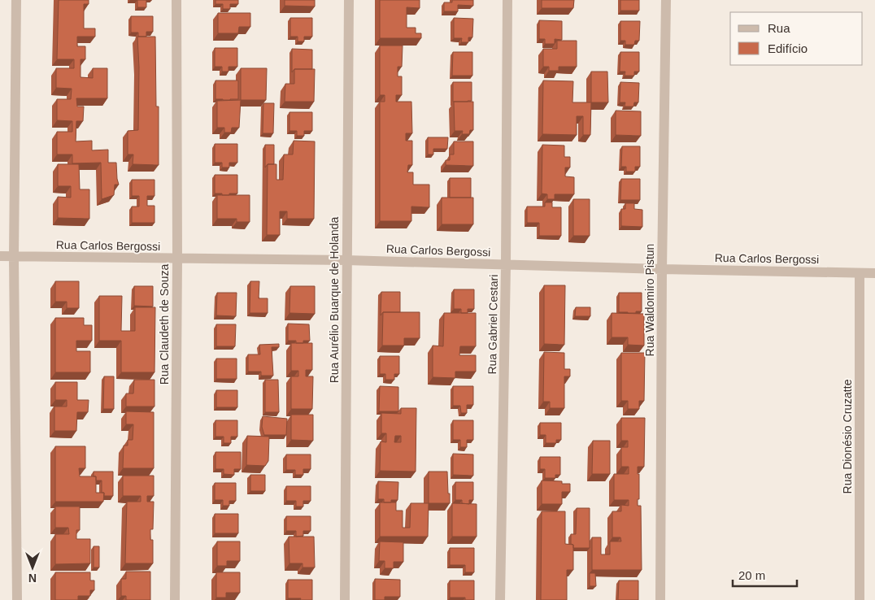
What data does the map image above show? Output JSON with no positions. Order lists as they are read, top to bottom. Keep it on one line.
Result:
{"streets":{"street":["Rua Carlos Bergossi","Rua Aurélio Buarque de Holanda","Rua Waldomiro Pistun","Rua Claudeth de Souza","Rua Gabriel Cestari","Rua Dionésio Cruzatte"]},"crossings":[["Rua Carlos Bergossi","Rua Aurélio Buarque de Holanda"],["Rua Carlos Bergossi","Rua Waldomiro Pistun"],["Rua Carlos Bergossi","Rua Claudeth de Souza"],["Rua Carlos Bergossi","Rua Gabriel Cestari"],["Rua Carlos Bergossi","Rua Dionésio Cruzatte"]],"legend":["Rua","Edifício"],"scale_bar":"20 m","north":"bottom"}
